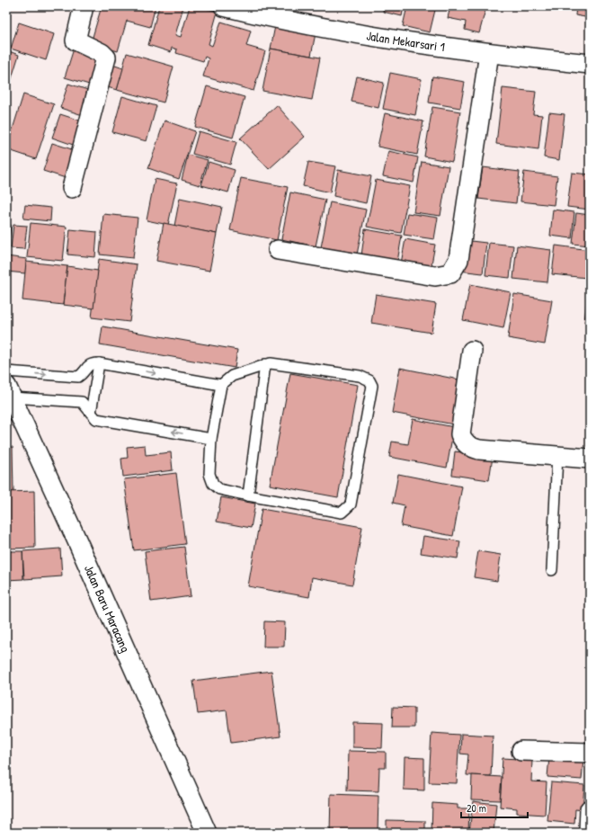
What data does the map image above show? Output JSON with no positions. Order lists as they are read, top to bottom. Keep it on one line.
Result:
{"streets":{"street":["Jalan Mekarsari 1","Jalan Baru Maracang"]},"scale_bar":"20 m"}
